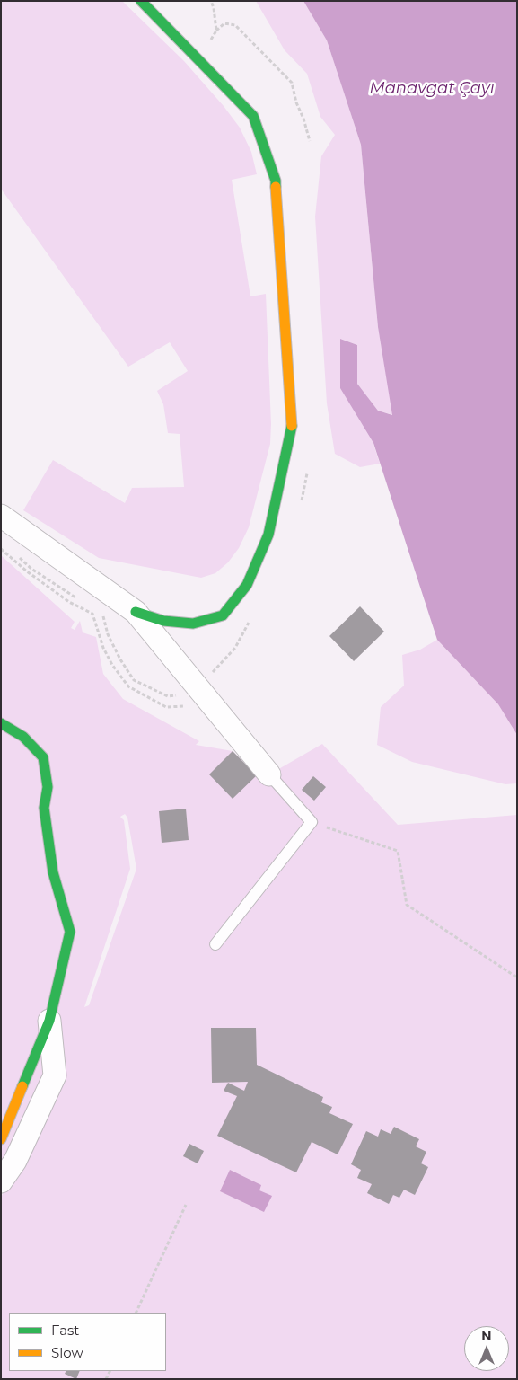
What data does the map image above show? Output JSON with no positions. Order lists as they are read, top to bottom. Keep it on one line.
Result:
{"water":["Manavgat Çayı"],"legend":["Fast","Slow"],"north":"top"}
